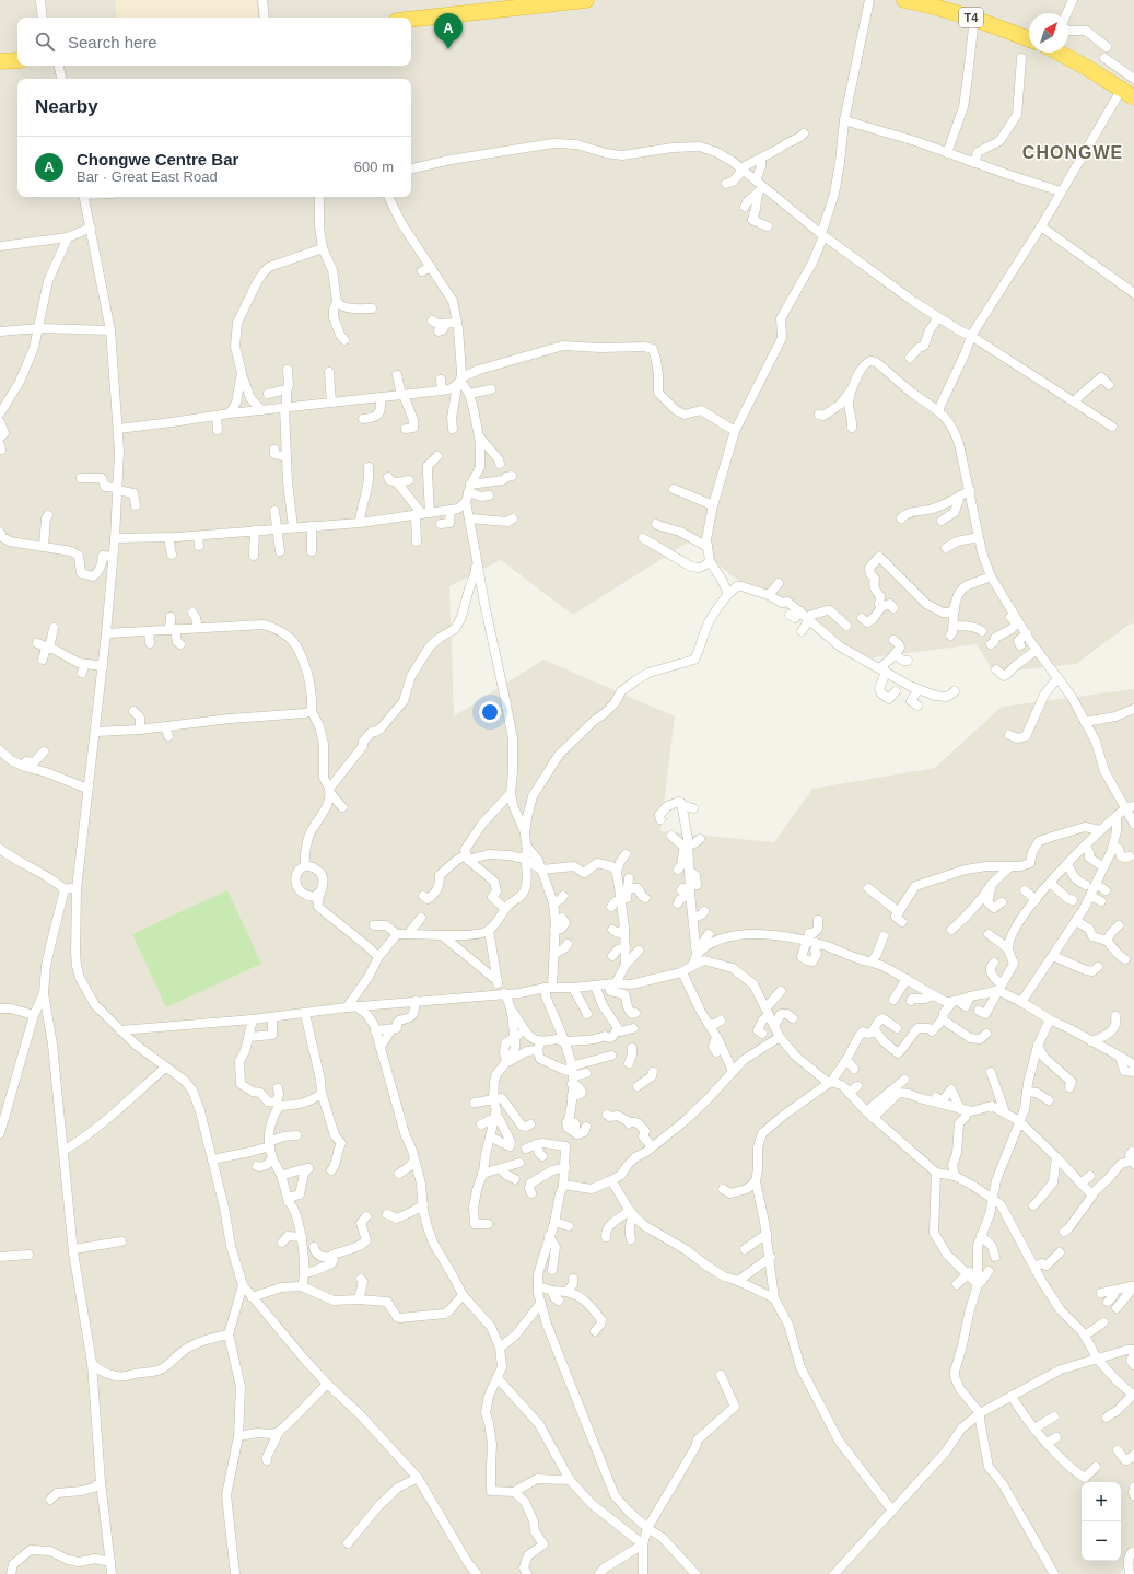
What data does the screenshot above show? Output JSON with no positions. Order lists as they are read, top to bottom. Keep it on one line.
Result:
{"streets":{"highway":["T4"]},"districts":["CHONGWE"],"north":"top right","page":{"pins":"A","search":"Search here","heading":"Nearby","list":[{"mark":"A","name":"Chongwe Centre Bar","note":"Bar · Great East Road","value":"600 m"}],"map_buttons":["+","−"]}}
